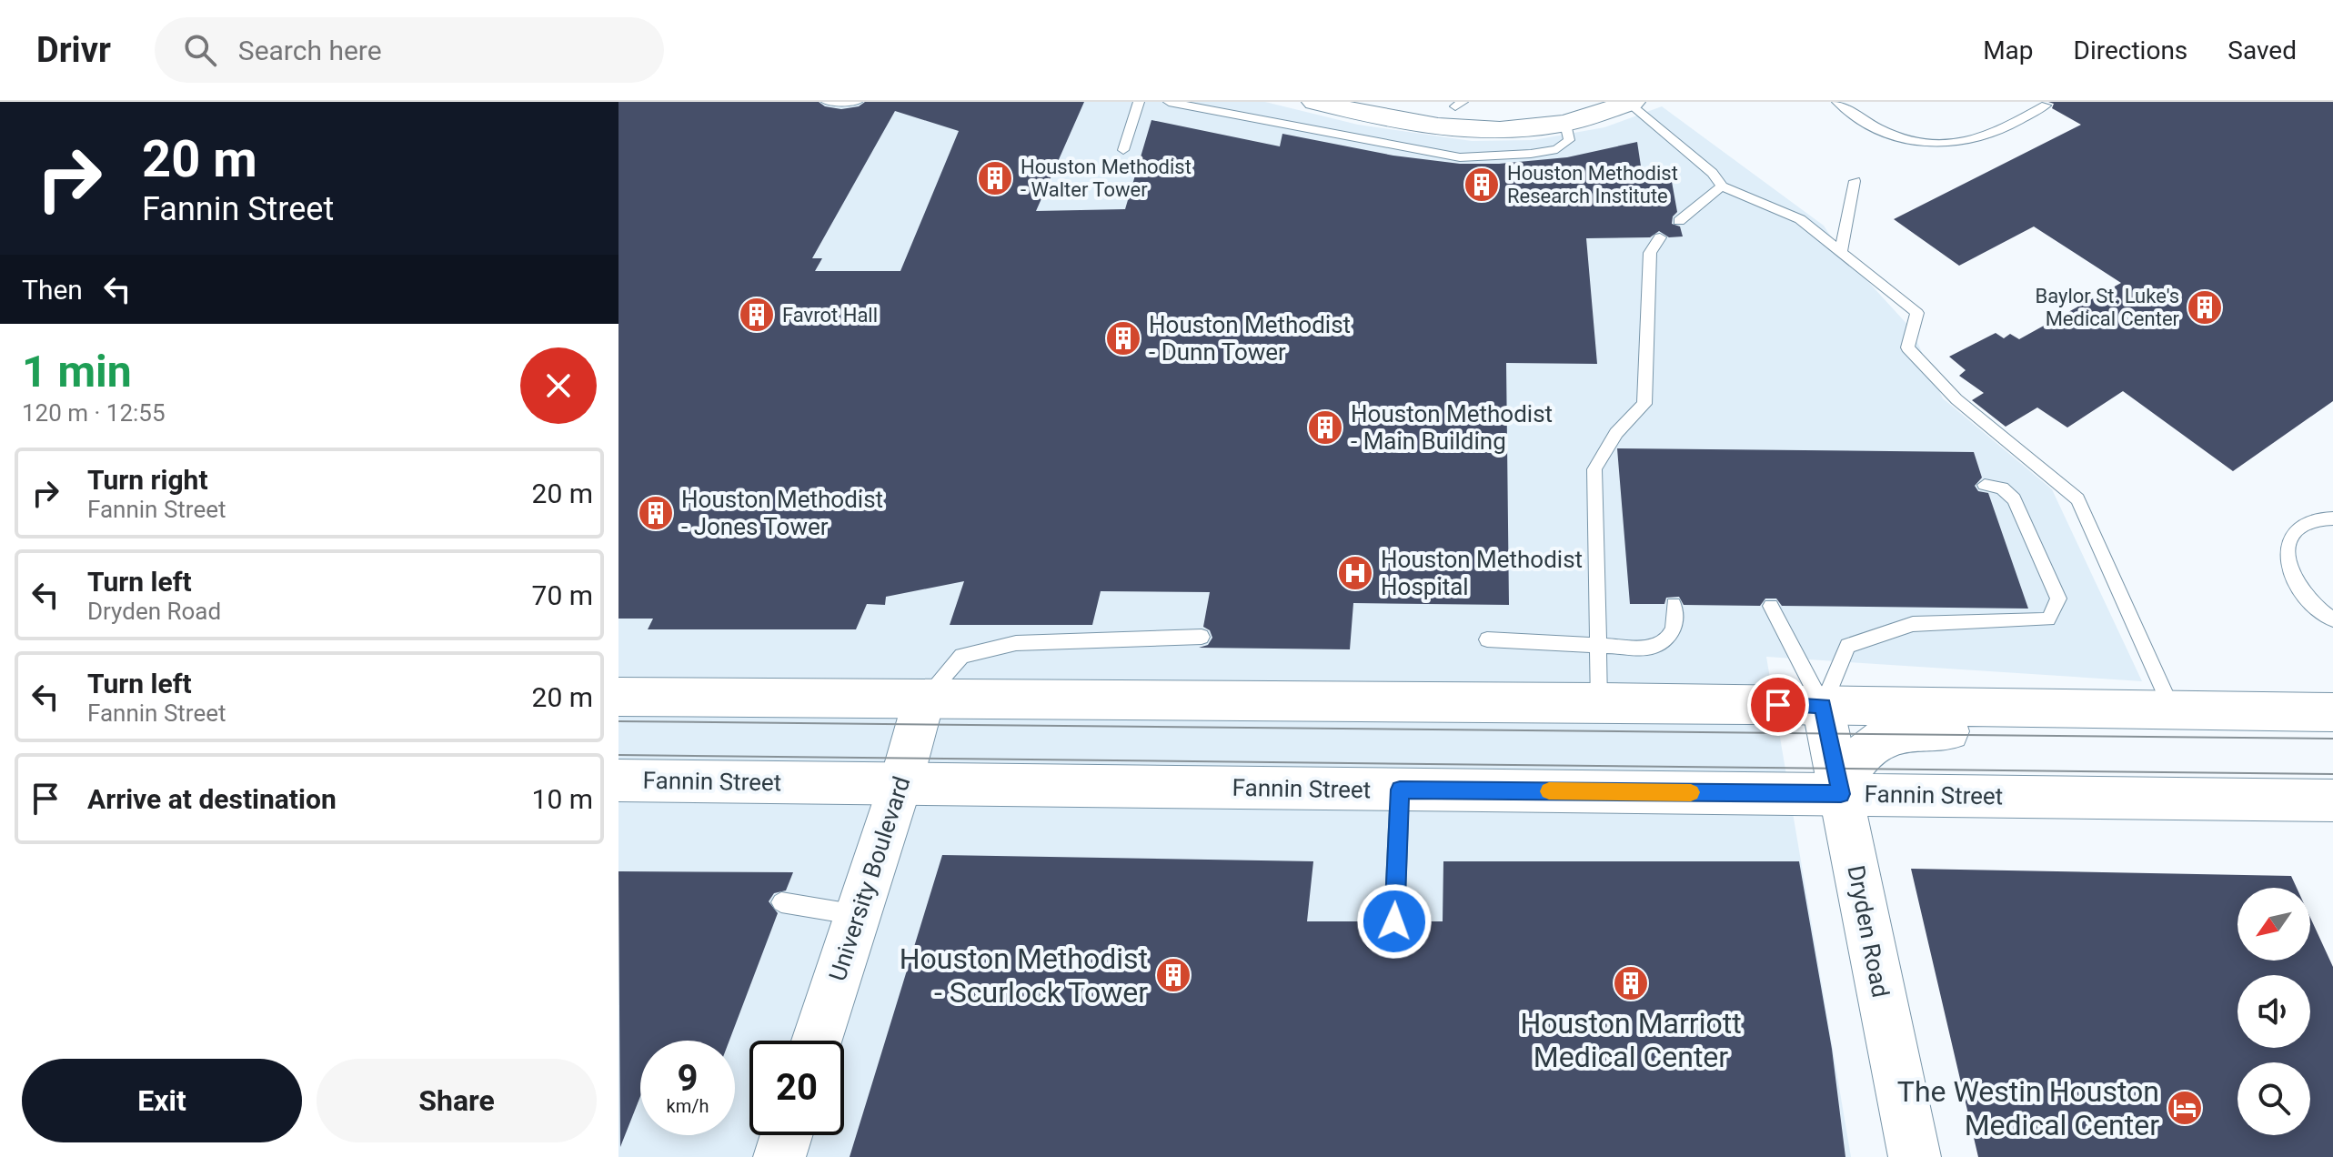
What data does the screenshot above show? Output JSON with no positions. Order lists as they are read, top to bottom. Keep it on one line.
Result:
{"streets":{"main road":["Fannin Street","University Boulevard","Dryden Road"]},"crossings":[["Fannin Street","University Boulevard"],["Fannin Street","Dryden Road"]],"places":{"building":["Houston Methodist - Walter Tower","Houston Methodist Research Institute","Baylor St. Luke's Medical Center","Favrot Hall","Houston Methodist - Dunn Tower","Houston Methodist - Main Building","Houston Methodist - Jones Tower","Houston Methodist - Scurlock Tower","Houston Marriott Medical Center"],"hospital":["Houston Methodist Hospital"],"hotel":["The Westin Houston Medical Center"]},"north":"bottom left","page":{"header":"Drivr","search":"Search here","nav":["Map","Directions","Saved"],"turn":["20 m","Fannin Street"],"then":"Then","heading":["1 min","120 m · 12:55"],"list":[{"name":"Turn right","note":"Fannin Street","value":"20 m"},{"name":"Turn left","note":"Dryden Road","value":"70 m"},{"name":"Turn left","note":"Fannin Street","value":"20 m"},{"name":"Arrive at destination","value":"10 m"}],"speed":"9 km/h","limit":"20","buttons":["Exit","Share"]}}
